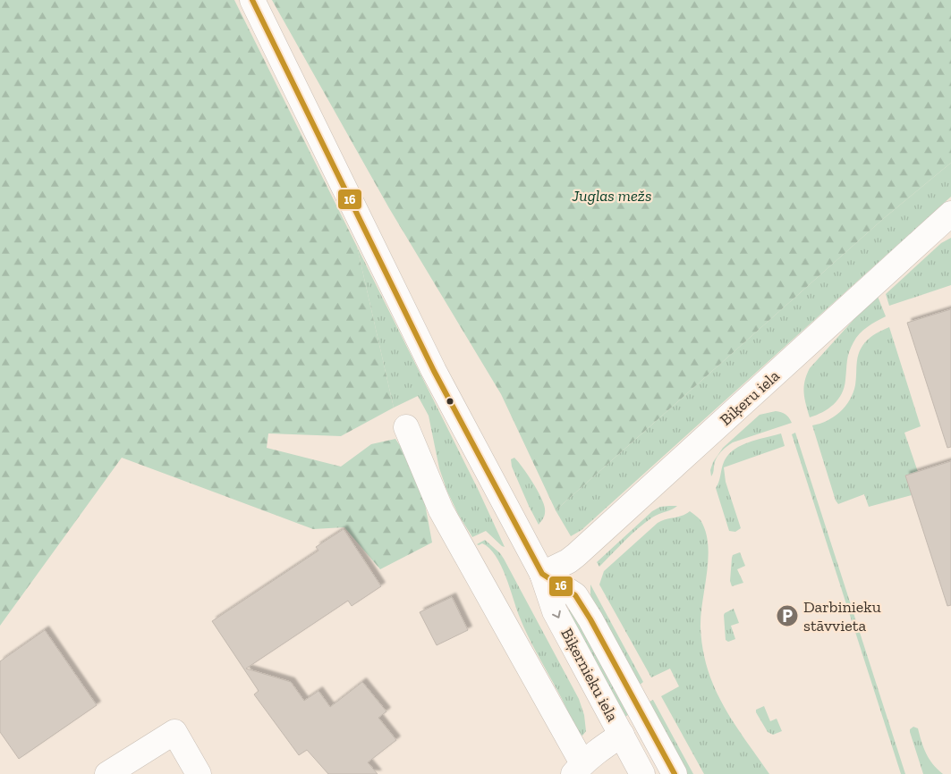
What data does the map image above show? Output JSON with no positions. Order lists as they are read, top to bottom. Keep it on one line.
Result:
{"streets":{"main road":["Biķeru iela","Biķernieku iela"]},"crossings":[["Biķeru iela","Biķernieku iela"]],"parks":["Juglas mežs"],"places":{"parking":["Darbinieku stāvvieta"]},"lines":["transit line 16"]}
